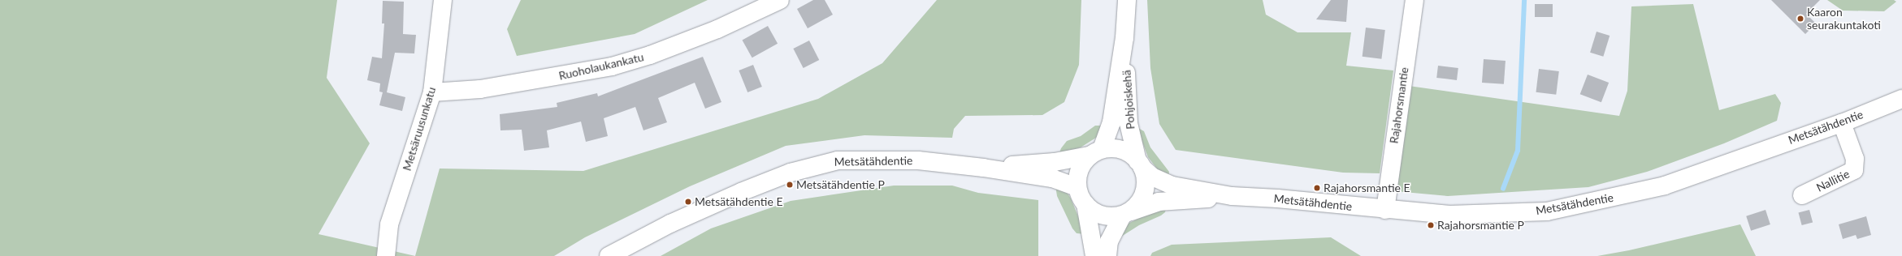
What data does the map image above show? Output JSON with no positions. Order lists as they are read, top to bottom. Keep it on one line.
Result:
{"streets":{"main road":["Ruoholaukankatu","Pohjoiskehä","Rajahorsmantie","Metsätähdentie","Metsäruusunkatu","Nallitie"]},"crossings":[["Ruoholaukankatu","Metsäruusunkatu"],["Pohjoiskehä","Metsätähdentie"],["Rajahorsmantie","Metsätähdentie"],["Metsätähdentie","Nallitie"]],"places":["Kaaron seurakuntakoti","Metsätähdentie P","Rajahorsmantie E","Metsätähdentie E","Rajahorsmantie P"]}
